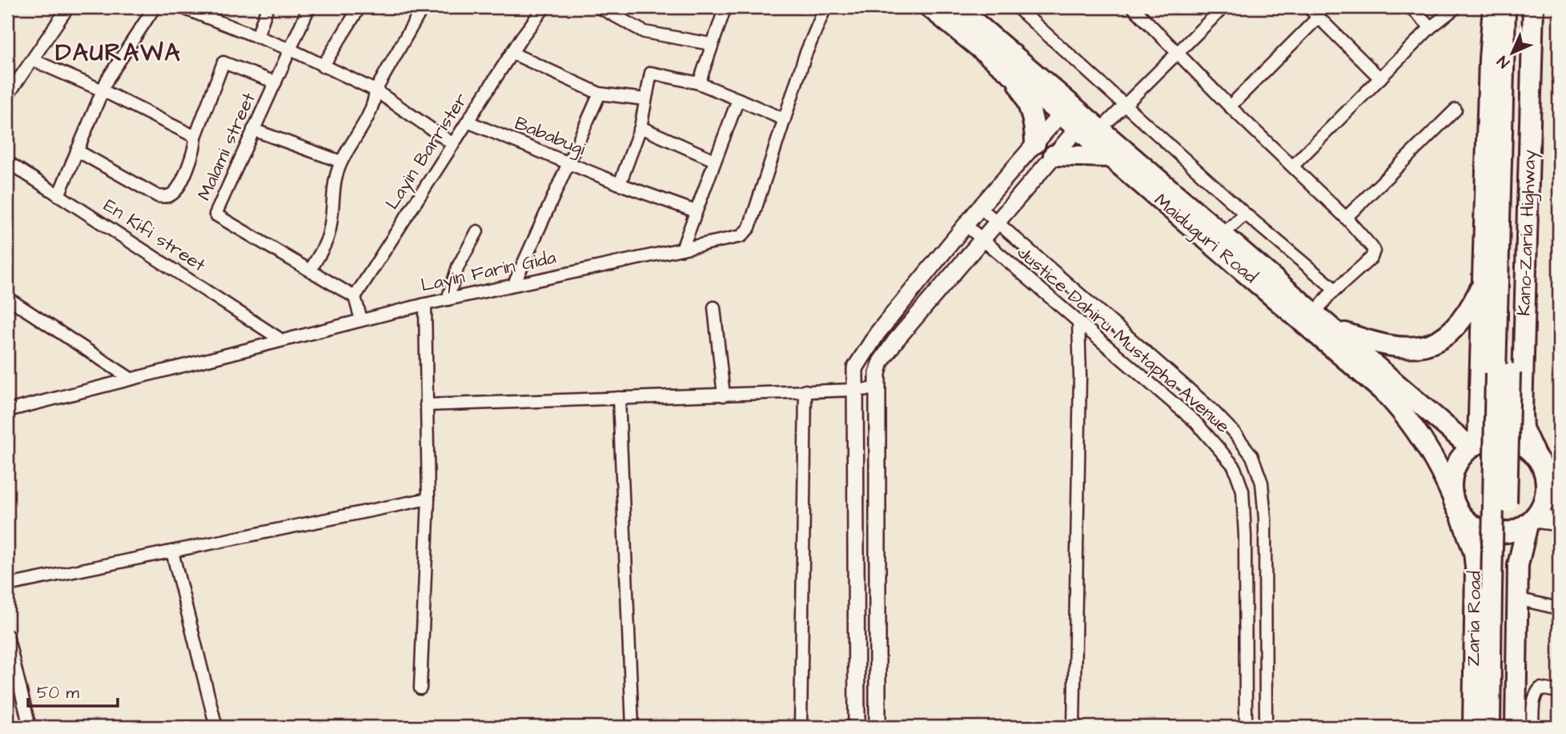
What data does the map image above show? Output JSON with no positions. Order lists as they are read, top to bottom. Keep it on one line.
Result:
{"streets":{"highway":["Kano-Zaria Highway","Maiduguri Road","Zaria Road"],"street":["Bababugi","Malami street","Layin Barrister","En Kifi street","Layin Farin Gida","Justice Dahiru Mustapha Avenue"]},"crossings":[["Bababugi","Layin Barrister"],["Malami street","Layin Barrister"],["Kano-Zaria Highway","Maiduguri Road"],["Kano-Zaria Highway","Zaria Road"],["En Kifi street","Layin Farin Gida"],["Maiduguri Road","Zaria Road"]],"districts":["DAURAWA"],"scale_bar":"50 m","north":"bottom left"}
